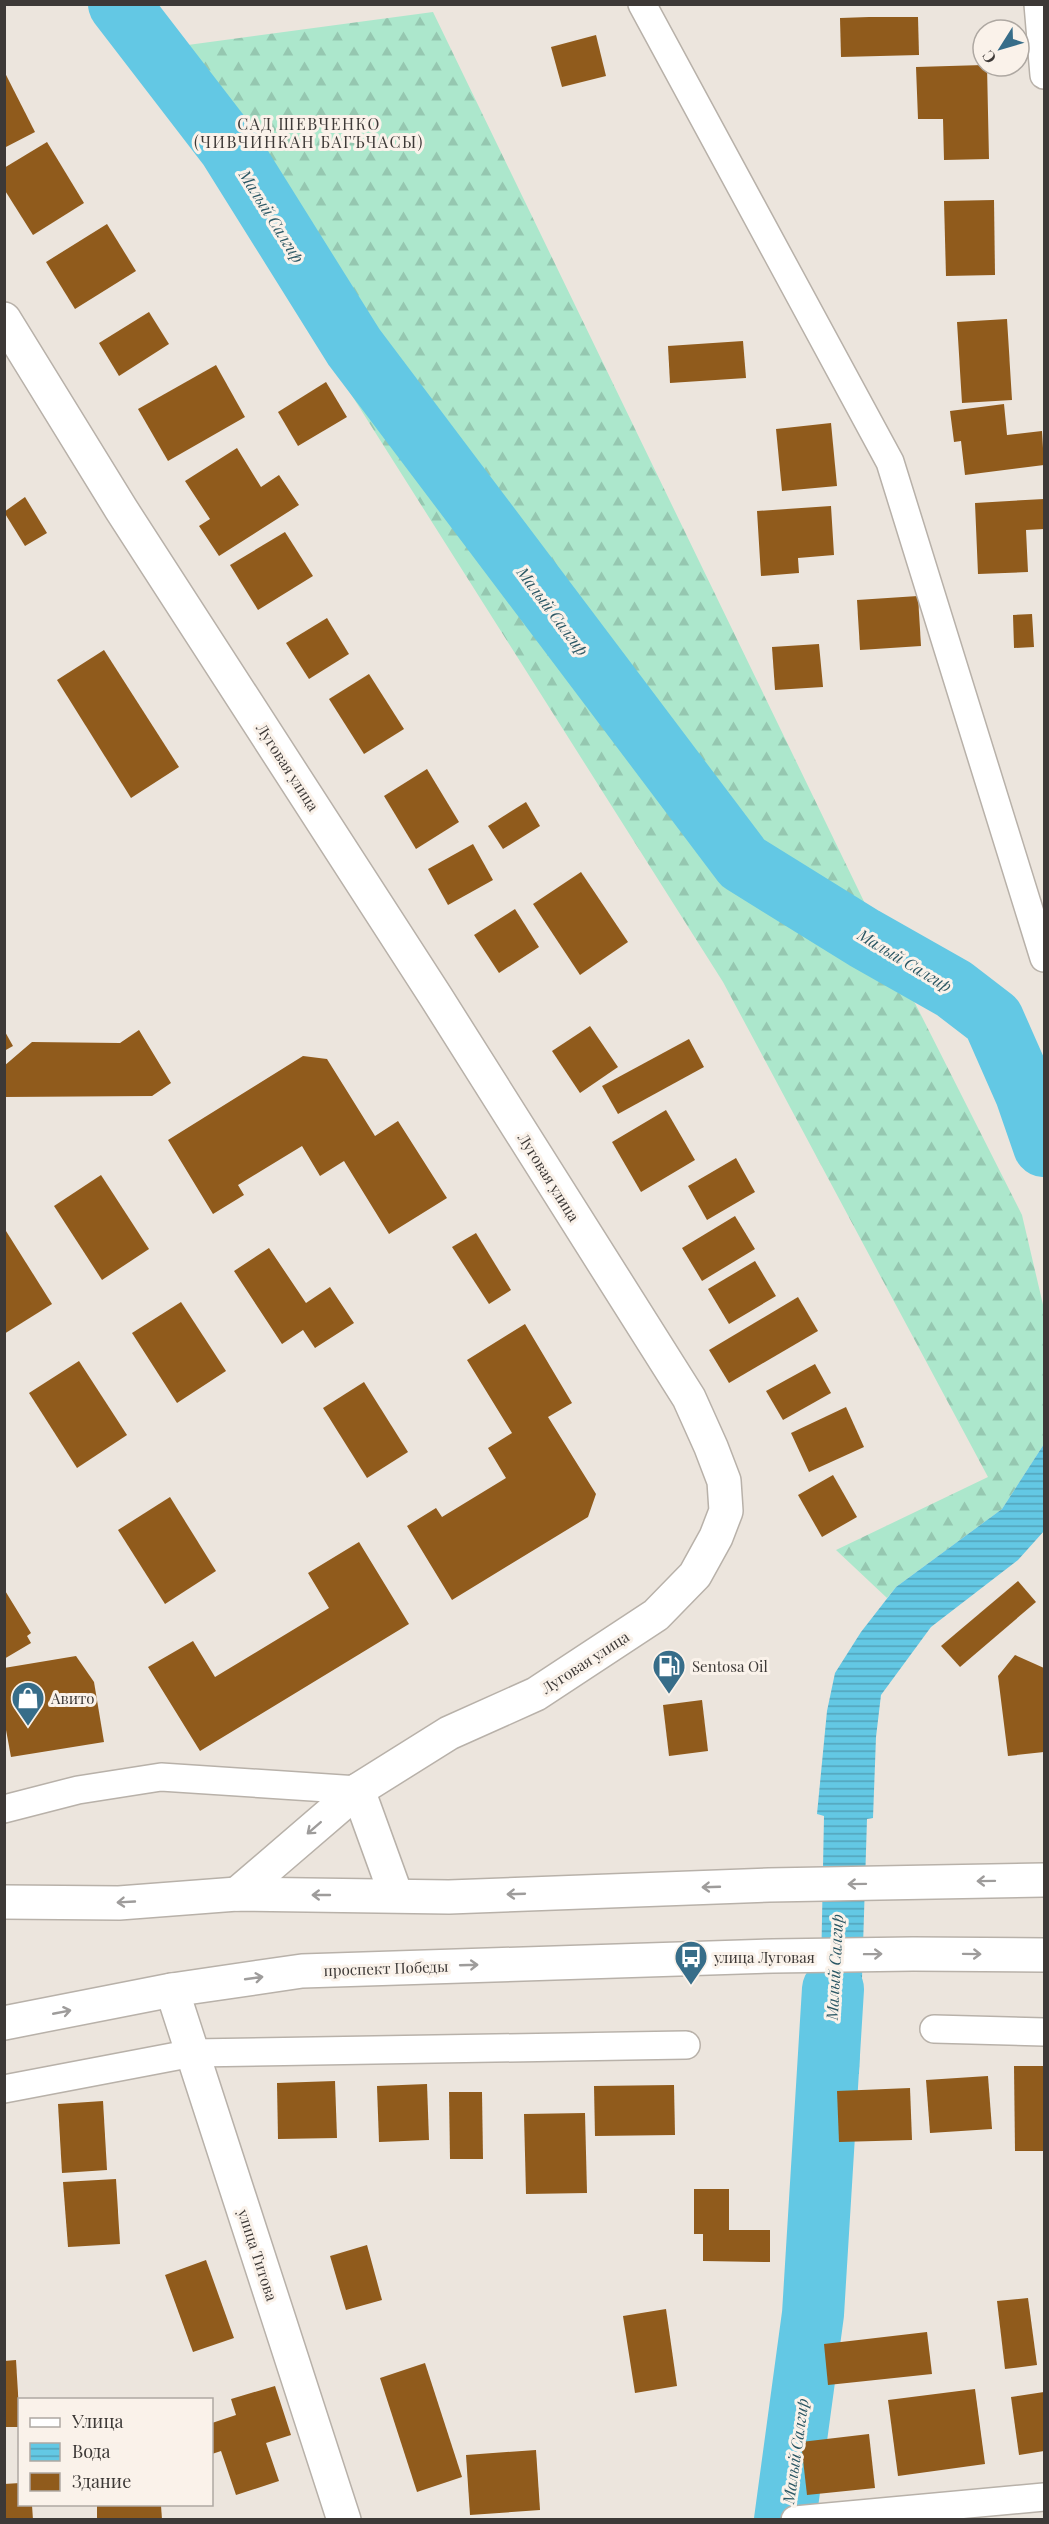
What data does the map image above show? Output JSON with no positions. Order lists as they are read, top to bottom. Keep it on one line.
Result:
{"streets":{"main road":["Луговая улица","проспект Победы","улица Титова"]},"crossings":[["проспект Победы","улица Титова"]],"districts":["САД ШЕВЧЕНКО (ЧИВЧИНКАН БАГЪЧАСЫ)"],"water":["Малый Салгир"],"places":{"fuel station":["Sentosa Oil"],"shop":["Авито"],"bus stop":["улица Луговая"]},"legend":["Улица","Вода","Здание"],"north":"bottom left"}
